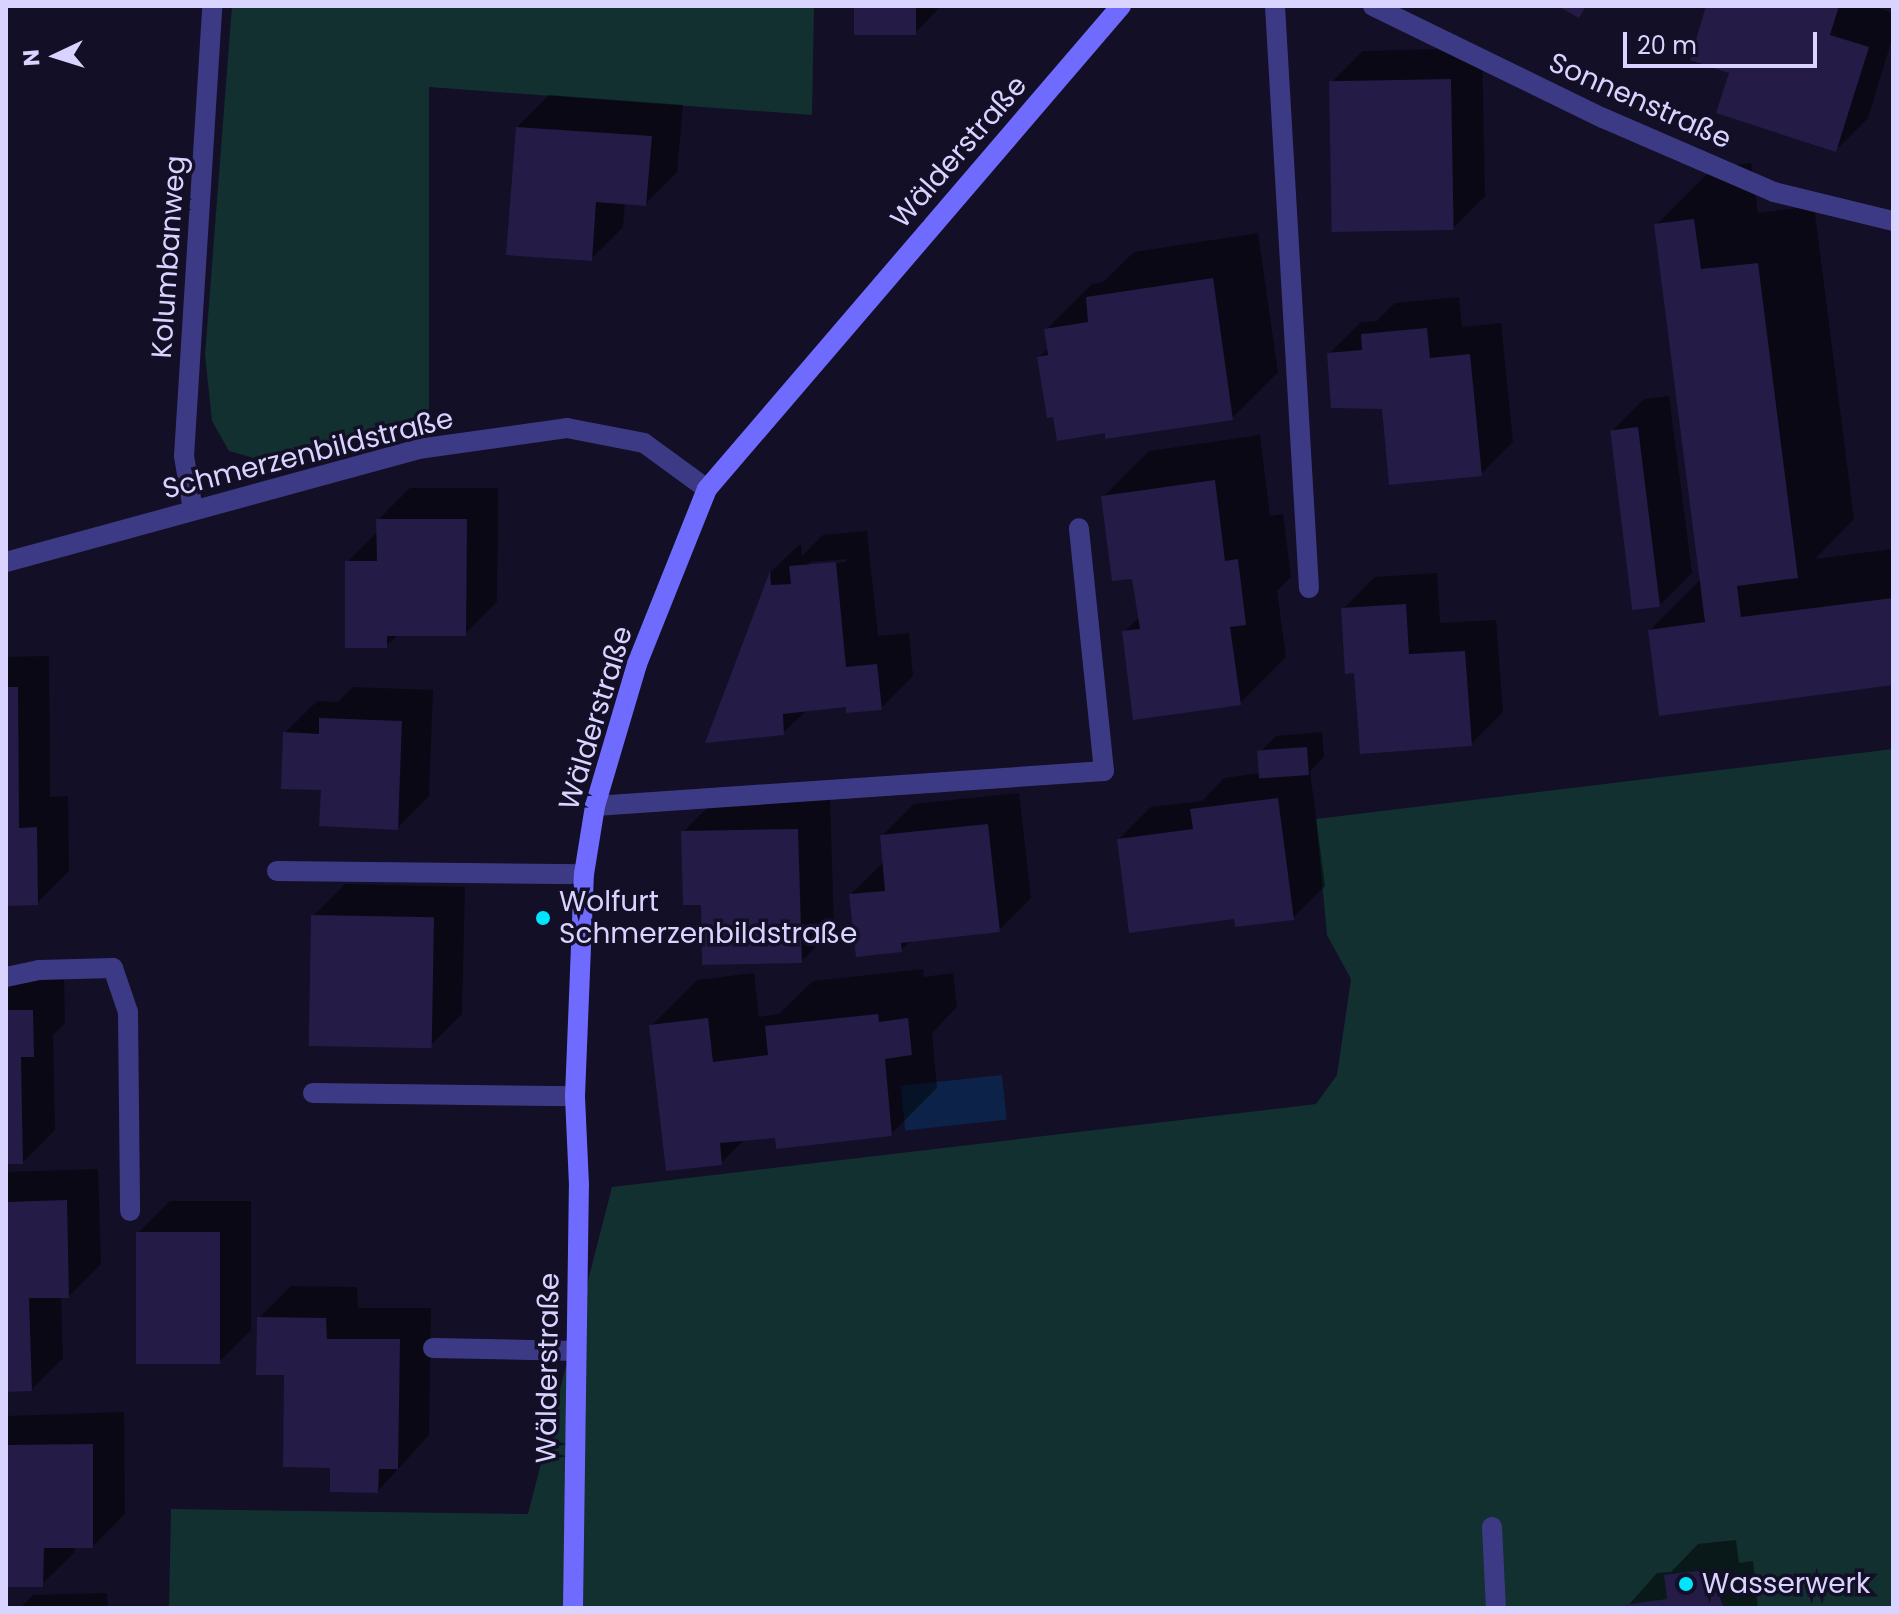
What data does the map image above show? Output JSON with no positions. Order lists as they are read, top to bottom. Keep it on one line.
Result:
{"streets":{"main road":["Wälderstraße"],"street":["Sonnenstraße","Kolumbanweg","Schmerzenbildstraße"]},"crossings":[["Wälderstraße","Schmerzenbildstraße"],["Kolumbanweg","Schmerzenbildstraße"]],"places":["Wolfurt Schmerzenbildstraße","Wasserwerk"],"scale_bar":"20 m","north":"left"}
